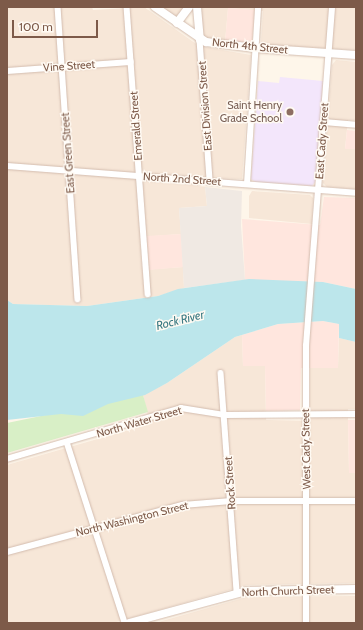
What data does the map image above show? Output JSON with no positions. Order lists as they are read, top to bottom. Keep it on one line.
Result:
{"streets":{"main road":["North 4th Street","East Division Street","North Church Street"],"street":["Vine Street","Emerald Street","East Cady Street","East Green Street","North 2nd Street","North Water Street","West Cady Street","Rock Street","North Washington Street"]},"crossings":[["North 4th Street","East Division Street"],["North 4th Street","East Cady Street"],["Vine Street","Emerald Street"],["Vine Street","East Green Street"],["East Division Street","North 2nd Street"],["Emerald Street","North 2nd Street"],["East Cady Street","North 2nd Street"],["East Cady Street","West Cady Street"],["East Green Street","North 2nd Street"],["North Water Street","West Cady Street"],["North Water Street","Rock Street"],["West Cady Street","North Washington Street"],["West Cady Street","North Church Street"],["Rock Street","North Washington Street"],["Rock Street","North Church Street"]],"water":["Rock River"],"places":["Saint Henry Grade School"],"scale_bar":"100 m"}
